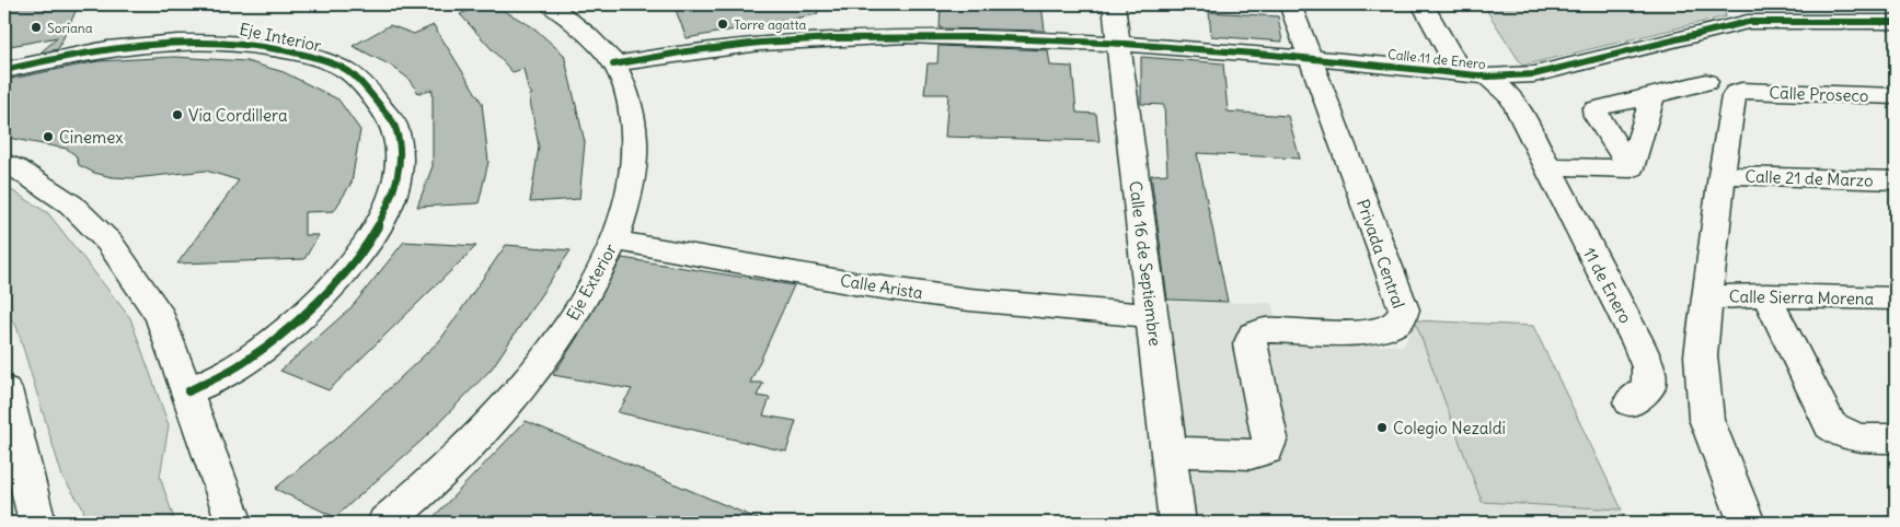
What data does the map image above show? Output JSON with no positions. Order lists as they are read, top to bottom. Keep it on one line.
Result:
{"streets":{"street":["Eje Interior","Calle 11 de Enero","Calle Proseco","Calle 21 de Marzo","Privada Central","Calle 16 de Septiembre","Eje Exterior","11 de Enero","Calle Arista","Calle Sierra Morena"]},"crossings":[["Calle 11 de Enero","Privada Central"],["Calle 11 de Enero","Calle 16 de Septiembre"],["Calle 11 de Enero","Eje Exterior"],["Calle 11 de Enero","11 de Enero"],["Calle Proseco","Calle 21 de Marzo"],["Privada Central","Calle 16 de Septiembre"],["Calle 16 de Septiembre","Calle Arista"],["Eje Exterior","Calle Arista"]],"places":["Torre agatta","Soriana","Via Cordillera","Cinemex","Colegio Nezaldi"]}
